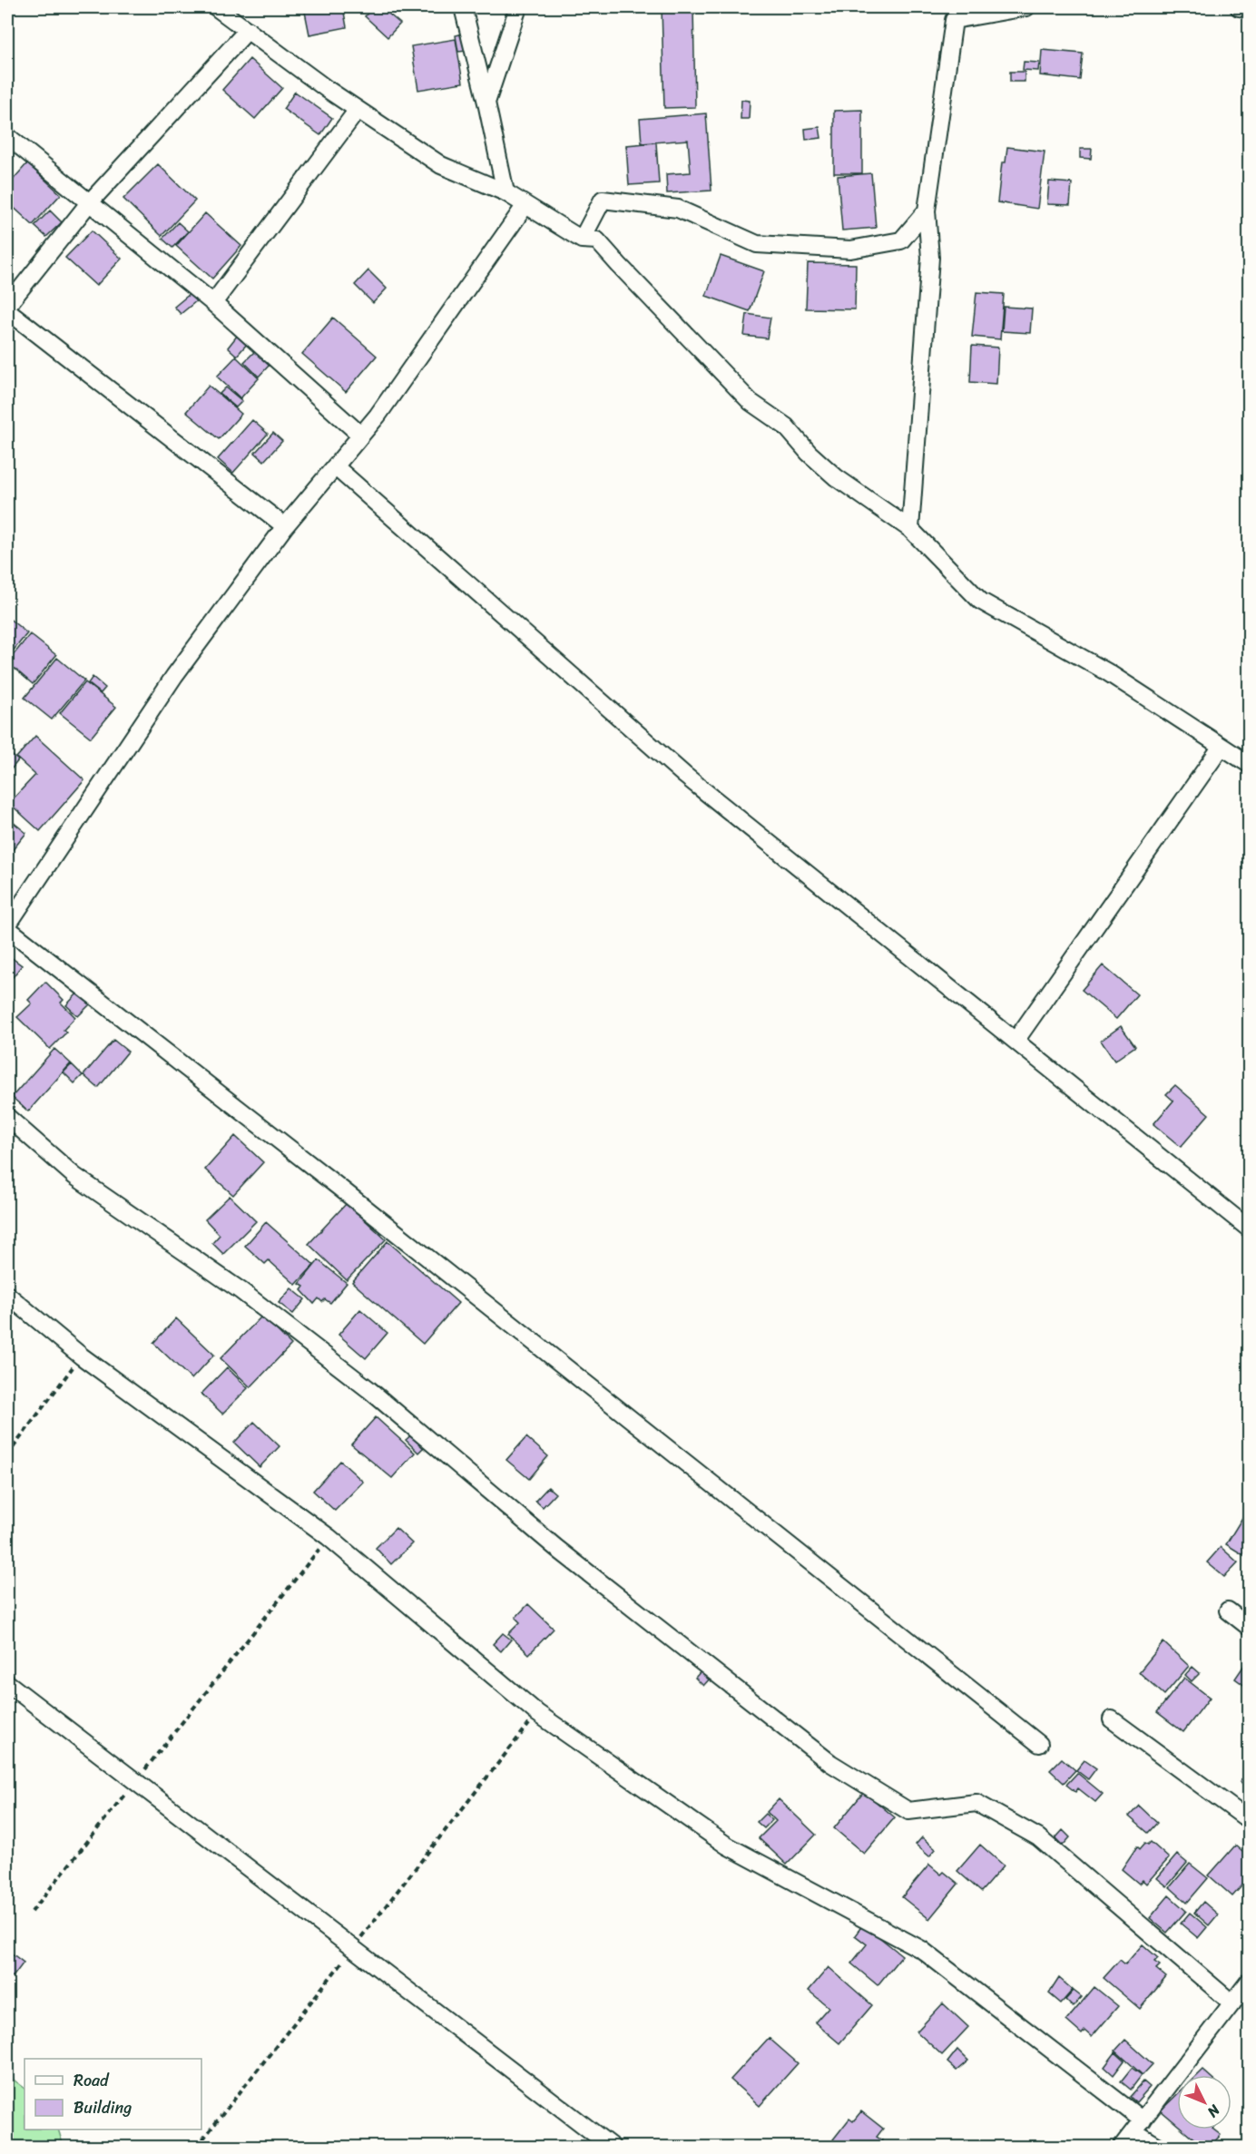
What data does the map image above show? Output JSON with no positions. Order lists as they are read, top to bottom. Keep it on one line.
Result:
{"legend":["Road","Building"],"north":"bottom right"}
